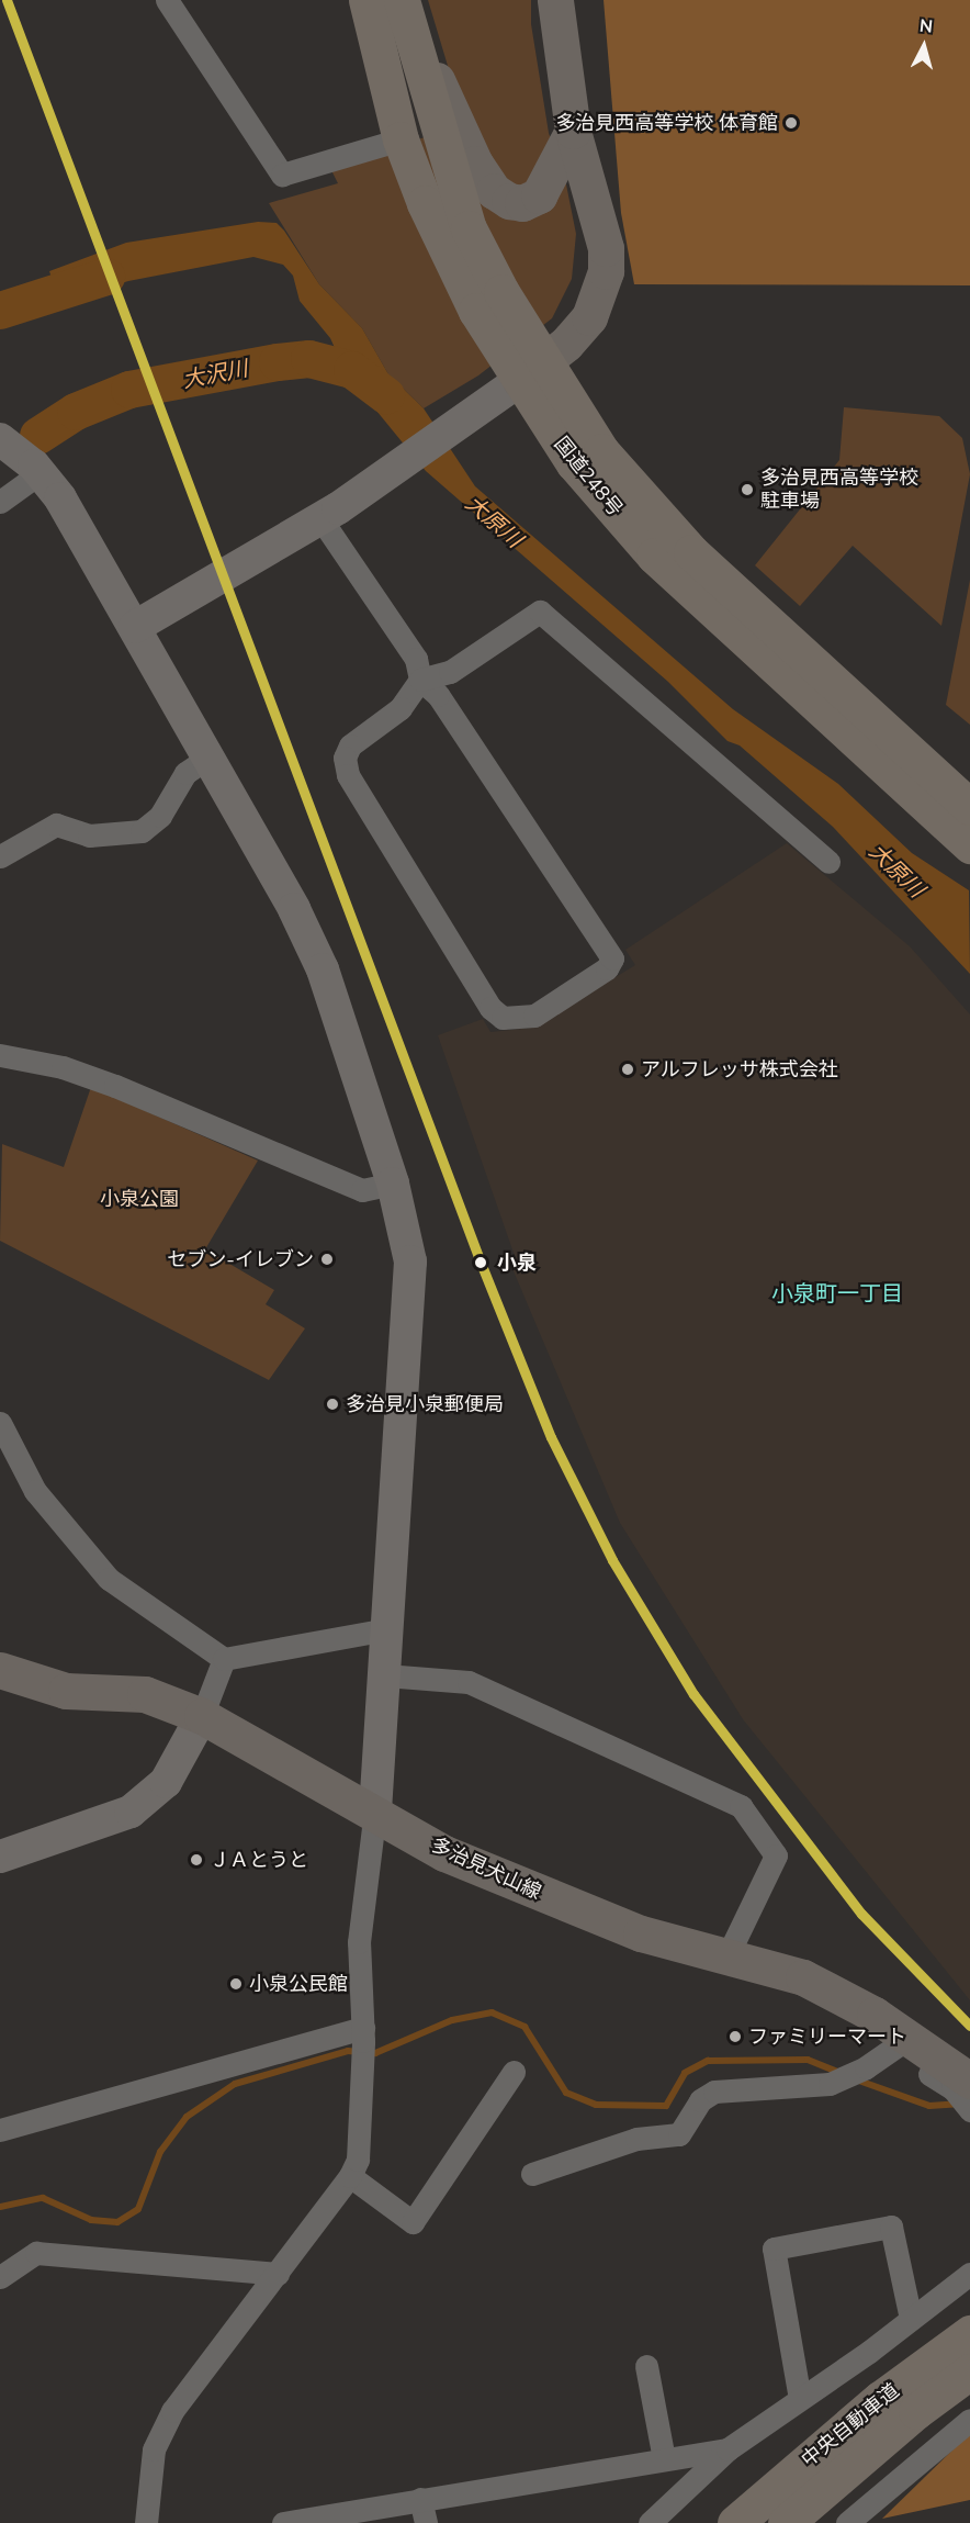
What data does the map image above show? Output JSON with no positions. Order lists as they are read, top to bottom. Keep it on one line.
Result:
{"streets":{"highway":["国道248号","中央自動車道"],"main road":["多治見犬山線"]},"districts":["小泉町一丁目"],"water":["大沢川","大原川"],"parks":["小泉公園"],"places":["多治見西高等学校 体育館","多治見西高等学校 駐車場","アルフレッサ株式会社","セブン-イレブン","小泉","多治見小泉郵便局","ＪＡとうと","小泉公民館","ファミリーマート"],"north":"top"}
